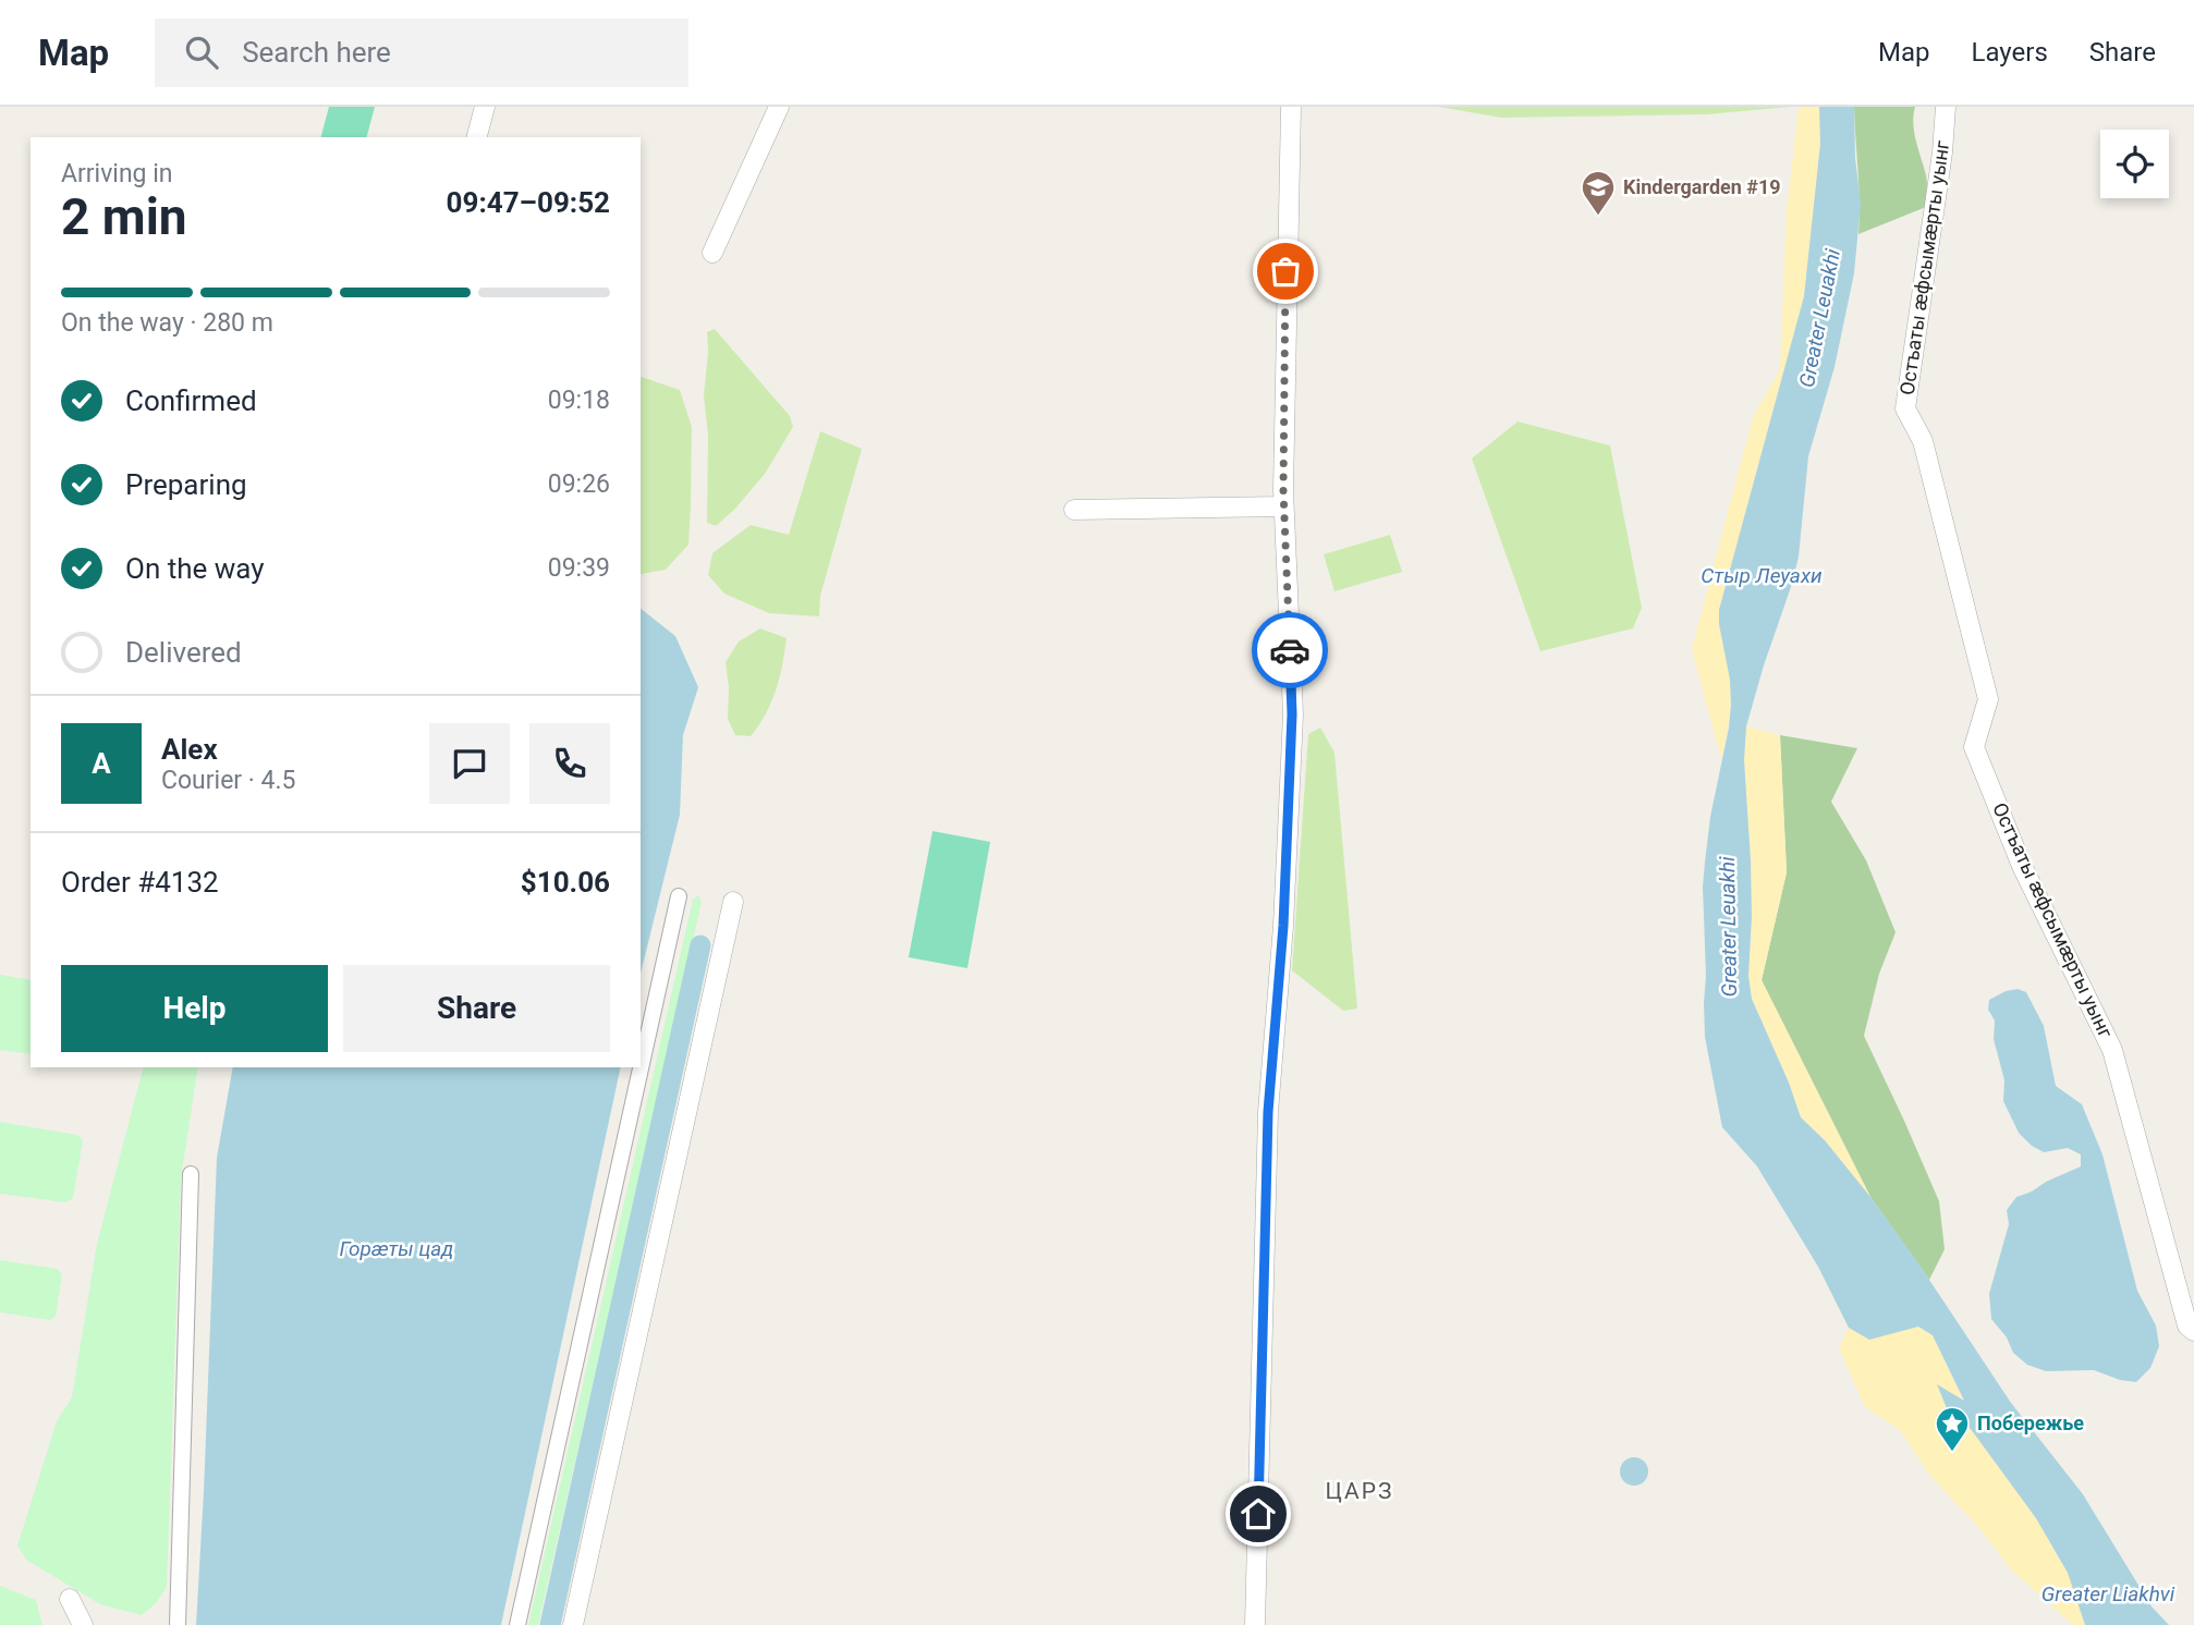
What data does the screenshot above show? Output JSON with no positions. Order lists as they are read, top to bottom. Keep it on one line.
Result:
{"streets":{"street":["Остъаты æфсымæрты уынг"]},"districts":["ЦАРЗ"],"water":["Greater Leuakhi","Стыр Леуахи","Горӕты цад","Greater Liakhvi"],"places":{"school or university":["Kindergarden #19"],"place":["Побережье"]},"page":{"header":"Map","search":"Search here","nav":["Map","Layers","Share"],"heading":["2 min","Arriving in","09:47–09:52"],"panel":["Alex","Courier · 4.5","Order #4132","$10.06"],"bar":"On the way · 280 m","list":[["Confirmed","09:18"],["Preparing","09:26"],["On the way","09:39"],"Delivered"],"round":"A","buttons":["Help","Share"]}}
